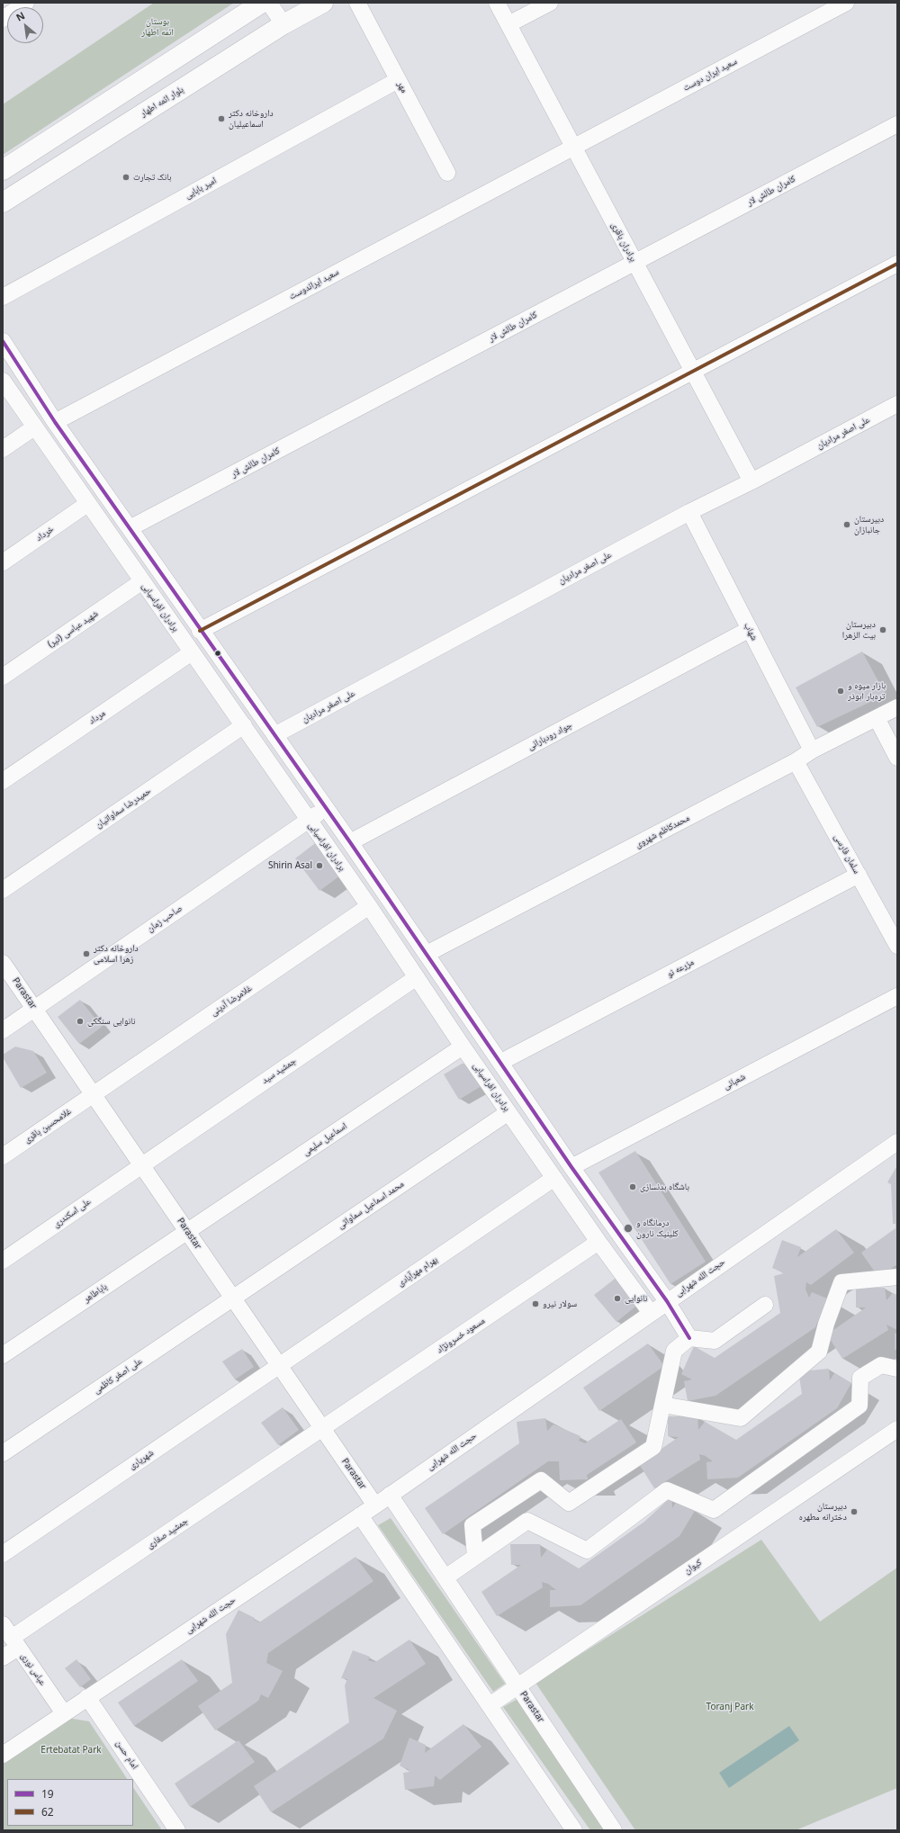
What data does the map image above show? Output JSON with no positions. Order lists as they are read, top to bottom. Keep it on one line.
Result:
{"streets":{"main road":["بلوار ائمه اطهار"],"street":["سعید ایران دوست","مهر","امیر بابایی","کامران طالش لار","برادران باقری","سعید ایراندوست","علی اصغر مرادیان","خرداد","برادران افراسیابی","شهید عباسی (تیر)","شهاب","مرداد","جواد رودبارانی","حمیدرضا سماواتیان","محمدکاظم شهروی","سلمان فارسی","صاحب زمان","مزرعه نو","Parastar","غلامرضا آدینی","جمشید سید","شعبانی","غلامحسین باقری","اسماعیل سلیمی","محمد اسماعیل سماواتی","علی اسکندری","بهرام مهرآبادی","حجت الله شهرابی","باباطاهر","مسعود خسرونژاد","علی اصغر کاظمی","شهریاری","جمشید صفاری","کیوان","عباس نوری","امام حسن"]},"crossings":[["سعید ایران دوست","برادران باقری"],["سعید ایران دوست","سعید ایراندوست"],["مهر","امیر بابایی"],["کامران طالش لار","برادران باقری"],["برادران باقری","سعید ایراندوست"],["برادران باقری","علی اصغر مرادیان"],["علی اصغر مرادیان","شهاب"],["خرداد","برادران افراسیابی"],["برادران افراسیابی","شهید عباسی (تیر)"],["برادران افراسیابی","مرداد"],["برادران افراسیابی","حمیدرضا سماواتیان"],["برادران افراسیابی","صاحب زمان"],["برادران افراسیابی","غلامرضا آدینی"],["برادران افراسیابی","جمشید سید"],["برادران افراسیابی","اسماعیل سلیمی"],["برادران افراسیابی","محمد اسماعیل سماواتی"],["برادران افراسیابی","بهرام مهرآبادی"],["برادران افراسیابی","حجت الله شهرابی"],["برادران افراسیابی","مسعود خسرونژاد"],["شهاب","جواد رودبارانی"],["شهاب","محمدکاظم شهروی"],["محمدکاظم شهروی","سلمان فارسی"],["سلمان فارسی","مزرعه نو"],["صاحب زمان","Parastar"],["Parastar","غلامرضا آدینی"],["Parastar","جمشید سید"],["Parastar","غلامحسین باقری"],["Parastar","اسماعیل سلیمی"],["Parastar","محمد اسماعیل سماواتی"],["Parastar","علی اسکندری"],["Parastar","بهرام مهرآبادی"],["Parastar","حجت الله شهرابی"],["Parastar","باباطاهر"],["Parastar","مسعود خسرونژاد"],["Parastar","علی اصغر کاظمی"],["Parastar","شهریاری"],["Parastar","جمشید صفاری"],["Parastar","کیوان"],["غلامرضا آدینی","غلامحسین باقری"],["جمشید سید","علی اسکندری"],["اسماعیل سلیمی","باباطاهر"],["محمد اسماعیل سماواتی","علی اصغر کاظمی"],["بهرام مهرآبادی","شهریاری"],["حجت الله شهرابی","عباس نوری"],["حجت الله شهرابی","امام حسن"],["مسعود خسرونژاد","جمشید صفاری"],["جمشید صفاری","عباس نوری"]],"parks":["بوستان ائمه اطهار","Toranj Park","Ertebatat Park"],"places":["داروخانه دکتر اسماعیلیان","بانک تجارت","دبیرستان جانبازان","دبیرستان بیت الزهرا","بازار میوه و تره‌بار ابوذر","Shirin Asal","داروخانه دکتر زهرا اسلامی","نانوایی سنگکی","باشگاه بدنسازی","درمانگاه و کلینیک نارون","نانوایی","سولار نیرو","دبیرستان دخترانه مطهره"],"lines":["transit line 62","transit line 19"],"legend":["19","62"],"north":"top left"}
